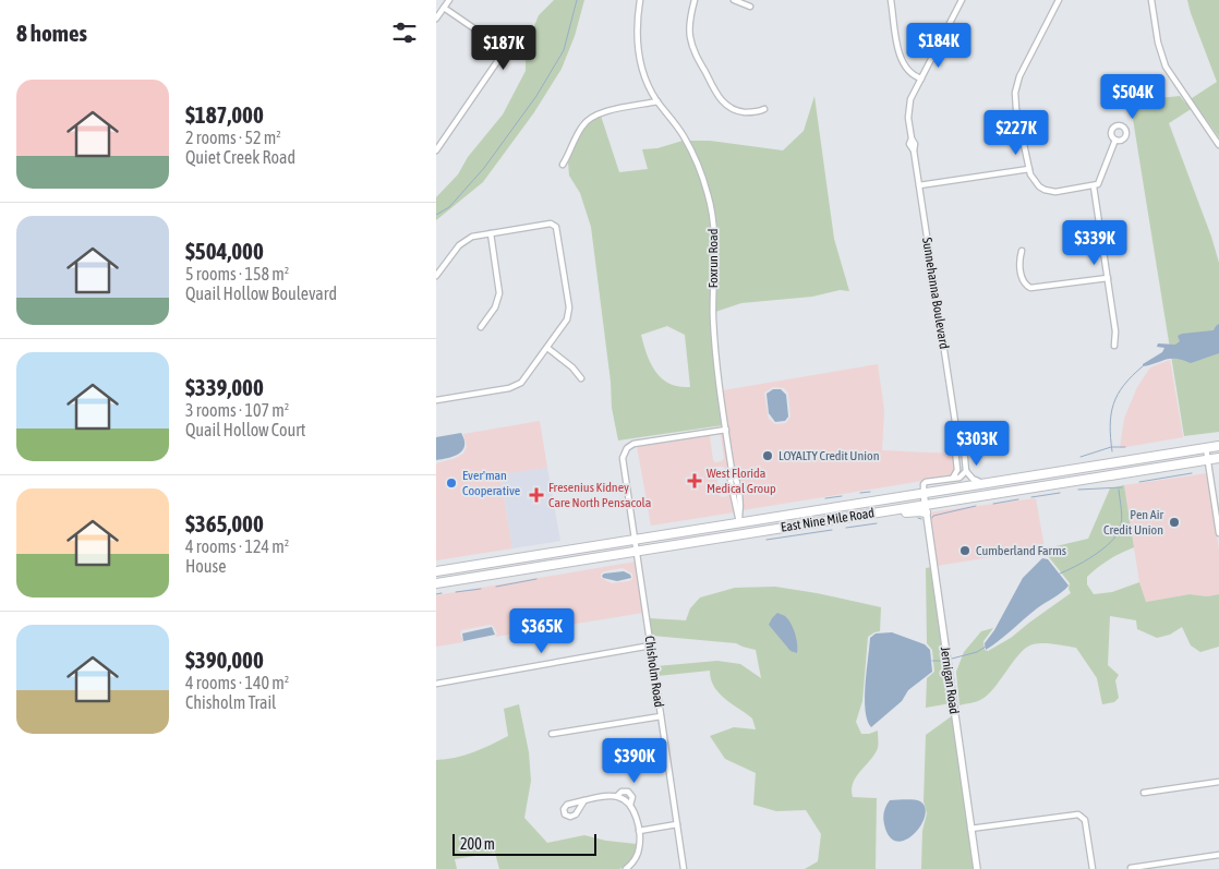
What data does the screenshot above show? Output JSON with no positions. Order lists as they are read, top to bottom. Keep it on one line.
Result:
{"streets":{"main road":["East Nine Mile Road"],"street":["Foxrun Road","Sunnehanna Boulevard","Chisholm Road","Jernigan Road"]},"crossings":[["Foxrun Road","East Nine Mile Road"],["Foxrun Road","Chisholm Road"],["East Nine Mile Road","Chisholm Road"],["East Nine Mile Road","Jernigan Road"]],"places":{"other":["LOYALTY Credit Union","Ever'man Cooperative","Pen Air Credit Union","Cumberland Farms"],"health":["West Florida Medical Group","Fresenius Kidney Care North Pensacola"]},"scale_bar":"200 m","page":{"heading":"8 homes","price":["$184K","$187K","$504K","$227K","$339K","$303K","$365K","$390K"],"list":[{"name":"$187,000","note":"2 rooms · 52 m² · Quiet Creek Road"},{"name":"$504,000","note":"5 rooms · 158 m² · Quail Hollow Boulevard"},{"name":"$339,000","note":"3 rooms · 107 m² · Quail Hollow Court"},{"name":"$365,000","note":"4 rooms · 124 m² · House"},{"name":"$390,000","note":"4 rooms · 140 m² · Chisholm Trail"}],"scale":"200 m"}}
